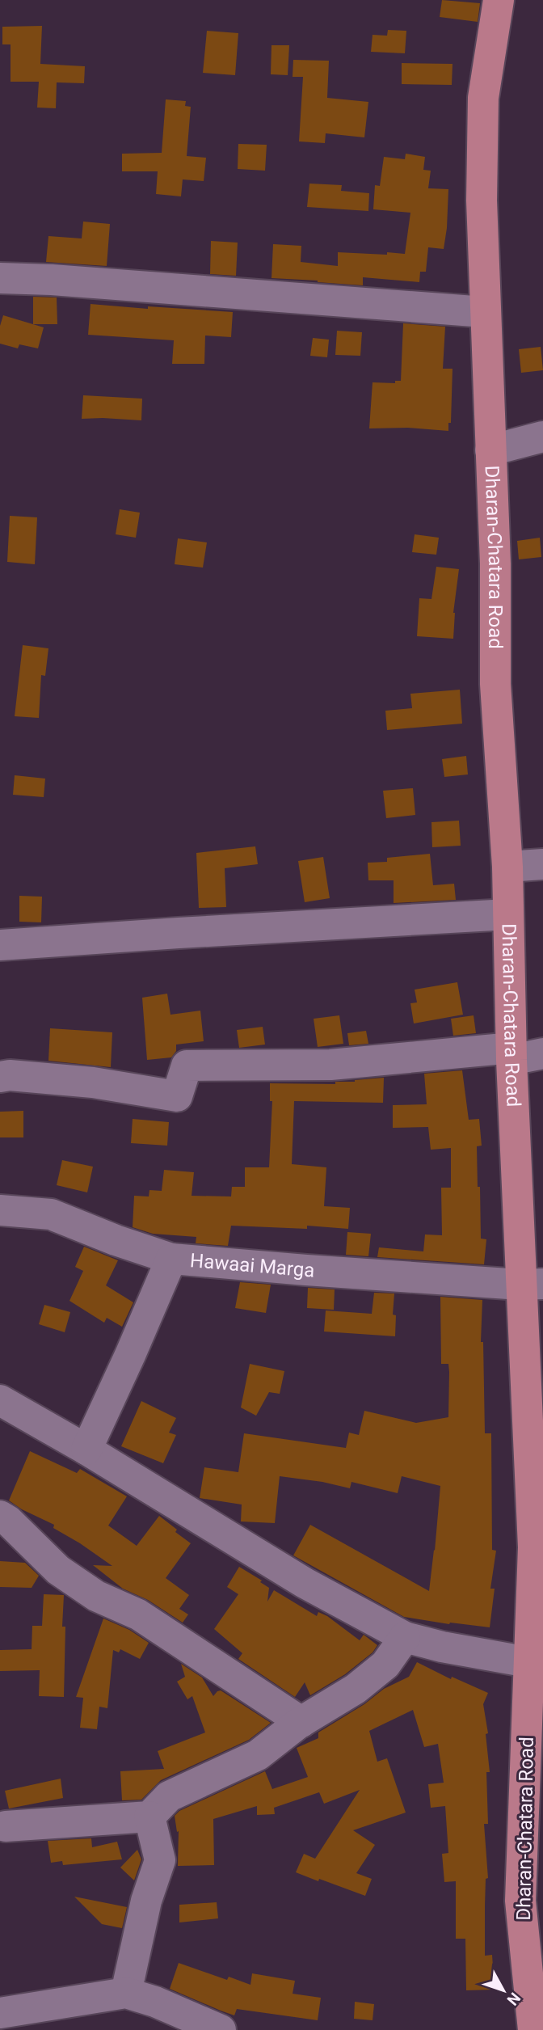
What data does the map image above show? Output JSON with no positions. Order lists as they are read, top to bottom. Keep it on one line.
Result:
{"streets":{"main road":["Dharan-Chatara Road"],"street":["Hawaai Marga"]},"crossings":[["Dharan-Chatara Road","Hawaai Marga"]],"north":"bottom right"}
